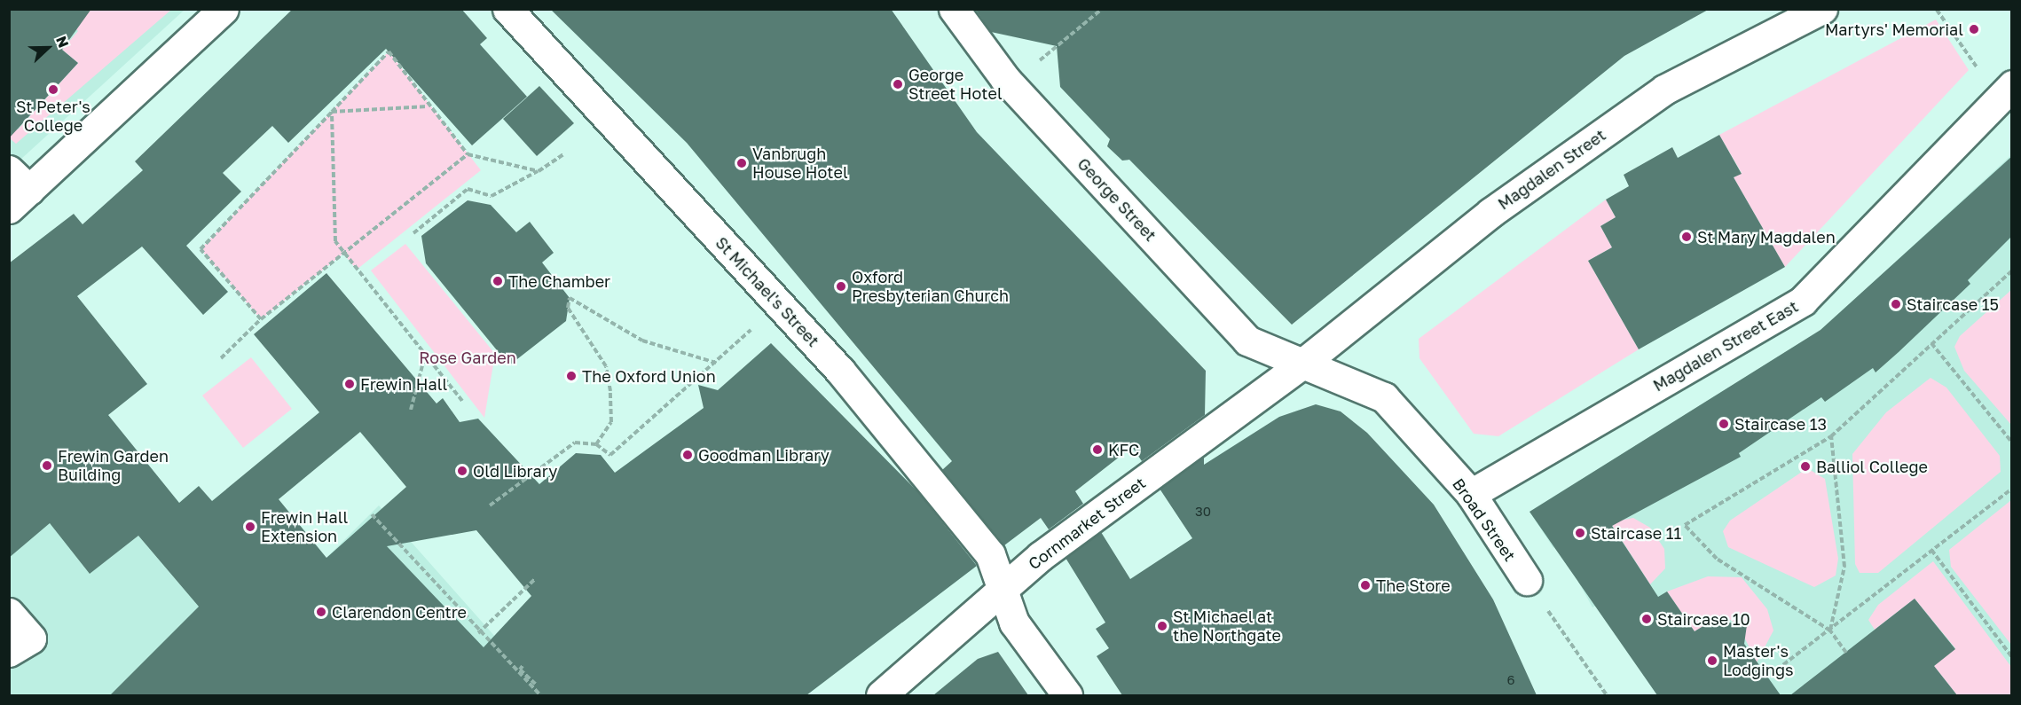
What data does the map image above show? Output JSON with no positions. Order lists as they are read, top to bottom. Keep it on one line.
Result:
{"streets":{"street":["Magdalen Street","George Street","St Michael's Street","Magdalen Street East","Broad Street","Cornmarket Street"]},"crossings":[["Magdalen Street","George Street"],["Magdalen Street","Broad Street"],["Magdalen Street","Cornmarket Street"],["George Street","Broad Street"],["George Street","Cornmarket Street"],["St Michael's Street","Cornmarket Street"],["Magdalen Street East","Broad Street"],["Broad Street","Cornmarket Street"]],"parks":["Rose Garden"],"places":["Martyrs' Memorial","George Street Hotel","St Peter's College","Vanbrugh House Hotel","St Mary Magdalen","The Chamber","Oxford Presbyterian Church","Staircase 15","The Oxford Union","Frewin Hall","Staircase 13","KFC","Goodman Library","Frewin Garden Building","Balliol College","Old Library","Frewin Hall Extension","Staircase 11","The Store","Clarendon Centre","Staircase 10","St Michael at the Northgate","Master's Lodgings"],"house_numbers":["30","6"],"north":"right"}
